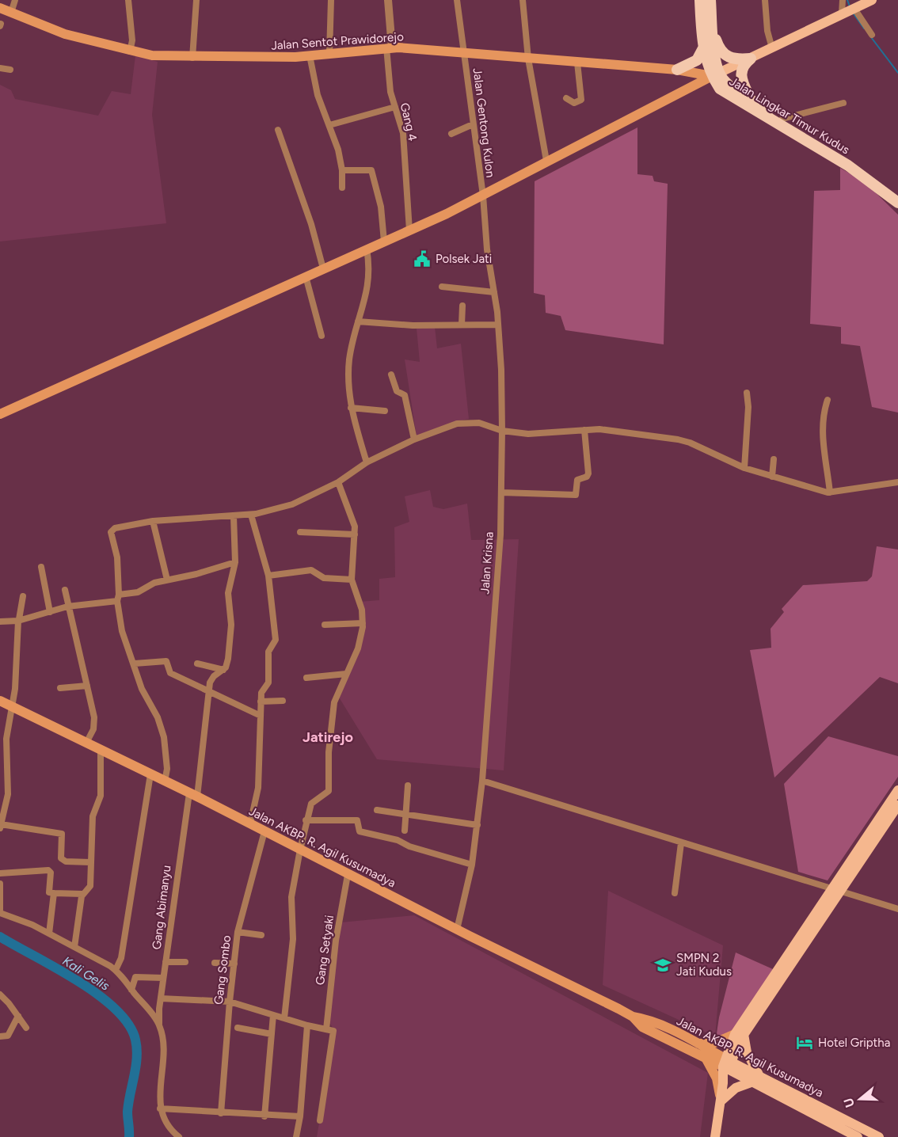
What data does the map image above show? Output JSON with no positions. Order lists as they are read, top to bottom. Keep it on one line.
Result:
{"streets":{"highway":["Jalan Lingkar Timur Kudus"],"main road":["Jalan Sentot Prawidorejo","Jalan AKBP. R. Agil Kusumadya"],"street":["Gang 4","Jalan Gentong Kulon","Jalan Krisna","Gang Abimanyu","Gang Setyaki","Gang Sombo"]},"crossings":[["Jalan Sentot Prawidorejo","Jalan Lingkar Timur Kudus"],["Jalan Sentot Prawidorejo","Gang 4"],["Jalan Sentot Prawidorejo","Jalan Gentong Kulon"],["Jalan Gentong Kulon","Jalan Krisna"],["Jalan Krisna","Jalan AKBP. R. Agil Kusumadya"],["Jalan AKBP. R. Agil Kusumadya","Gang Abimanyu"],["Jalan AKBP. R. Agil Kusumadya","Gang Setyaki"],["Jalan AKBP. R. Agil Kusumadya","Gang Sombo"]],"districts":["Jatirejo"],"water":["Kali Gelis"],"places":{"public building":["Polsek Jati"],"school or university":["SMPN 2 Jati Kudus"],"hotel":["Hotel Griptha"]},"north":"left"}
